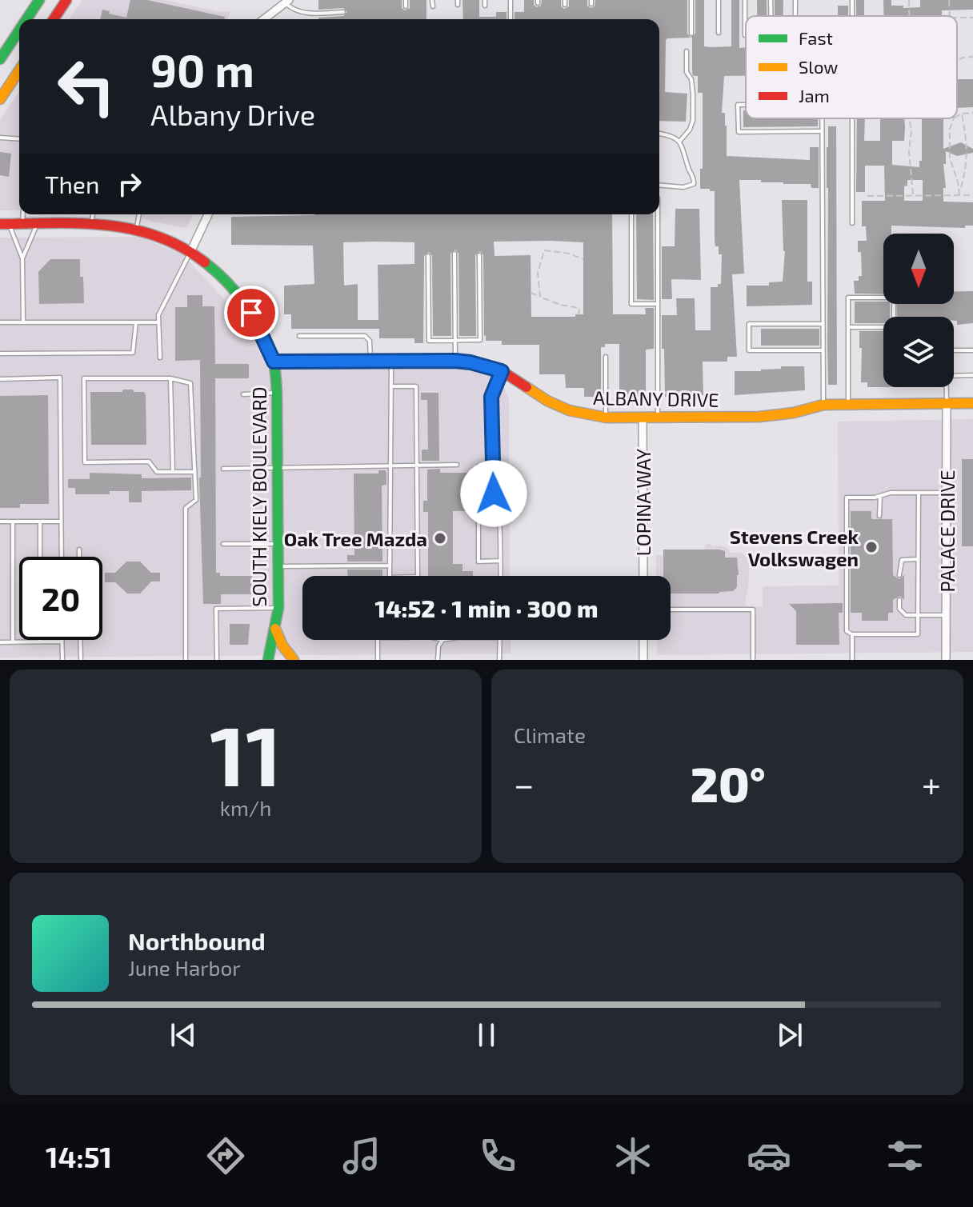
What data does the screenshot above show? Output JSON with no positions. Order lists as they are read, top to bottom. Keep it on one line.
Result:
{"streets":{"main road":["ALBANY DRIVE","SOUTH KIELY BOULEVARD"],"street":["LOPINA WAY","PALACE DRIVE"]},"crossings":[["ALBANY DRIVE","SOUTH KIELY BOULEVARD"],["ALBANY DRIVE","LOPINA WAY"],["ALBANY DRIVE","PALACE DRIVE"]],"places":["Oak Tree Mazda","Stevens Creek Volkswagen"],"legend":["Fast","Slow","Jam"],"north":"bottom","page":{"turn":["90 m","Albany Drive"],"then":"Then","limit":"20","trip":"14:52 · 1 min · 300 m","tile":[["11","km/h"],"Climate"],"heat":["−","20°","+"],"song":["Northbound","June Harbor"],"tabs":"14:51"}}
